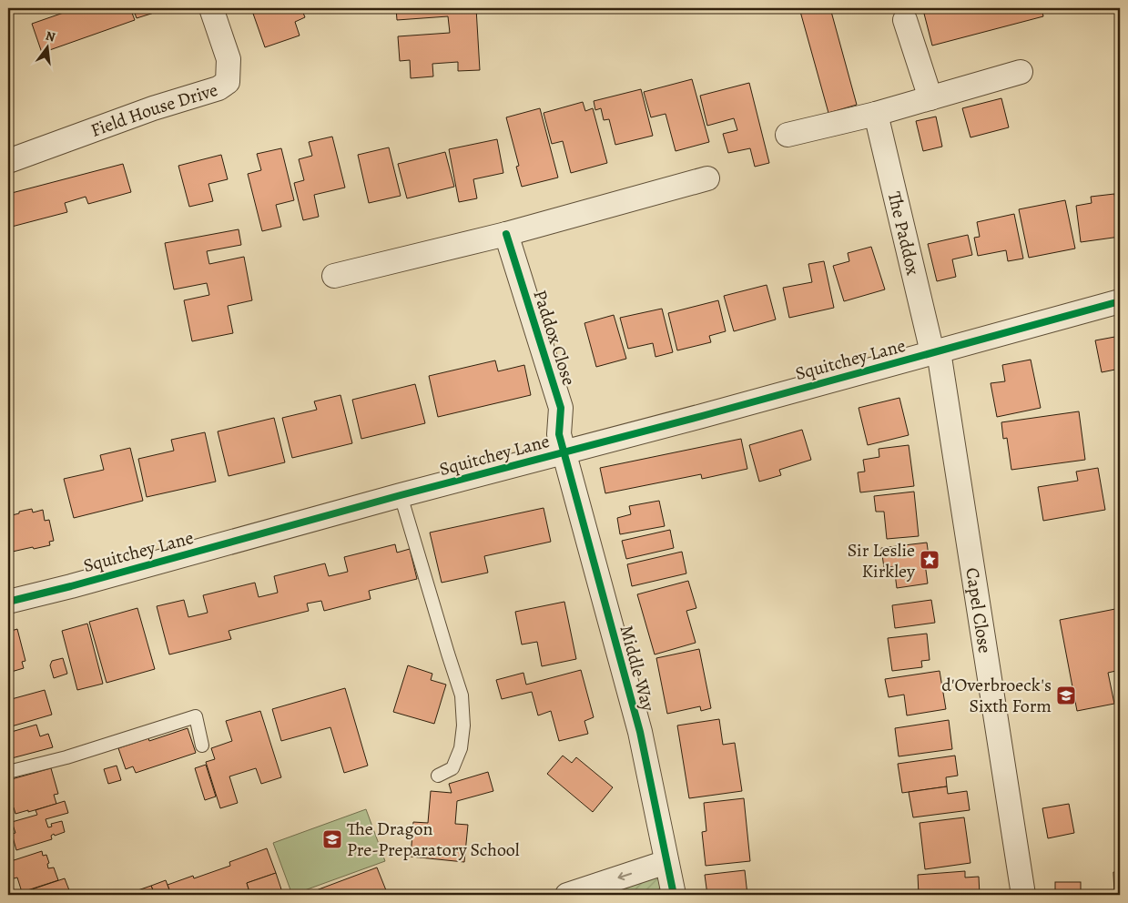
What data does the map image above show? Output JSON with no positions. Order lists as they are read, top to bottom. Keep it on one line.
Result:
{"streets":{"street":["Field House Drive","The Paddox","Paddox Close","Squitchey Lane","Capel Close","Middle Way"]},"crossings":[["The Paddox","Squitchey Lane"],["The Paddox","Capel Close"],["Paddox Close","Squitchey Lane"],["Paddox Close","Middle Way"],["Squitchey Lane","Capel Close"],["Squitchey Lane","Middle Way"]],"places":{"place":["Sir Leslie Kirkley"],"school or university":["d'Overbroeck's Sixth Form","The Dragon Pre-Preparatory School"]},"north":"top"}
